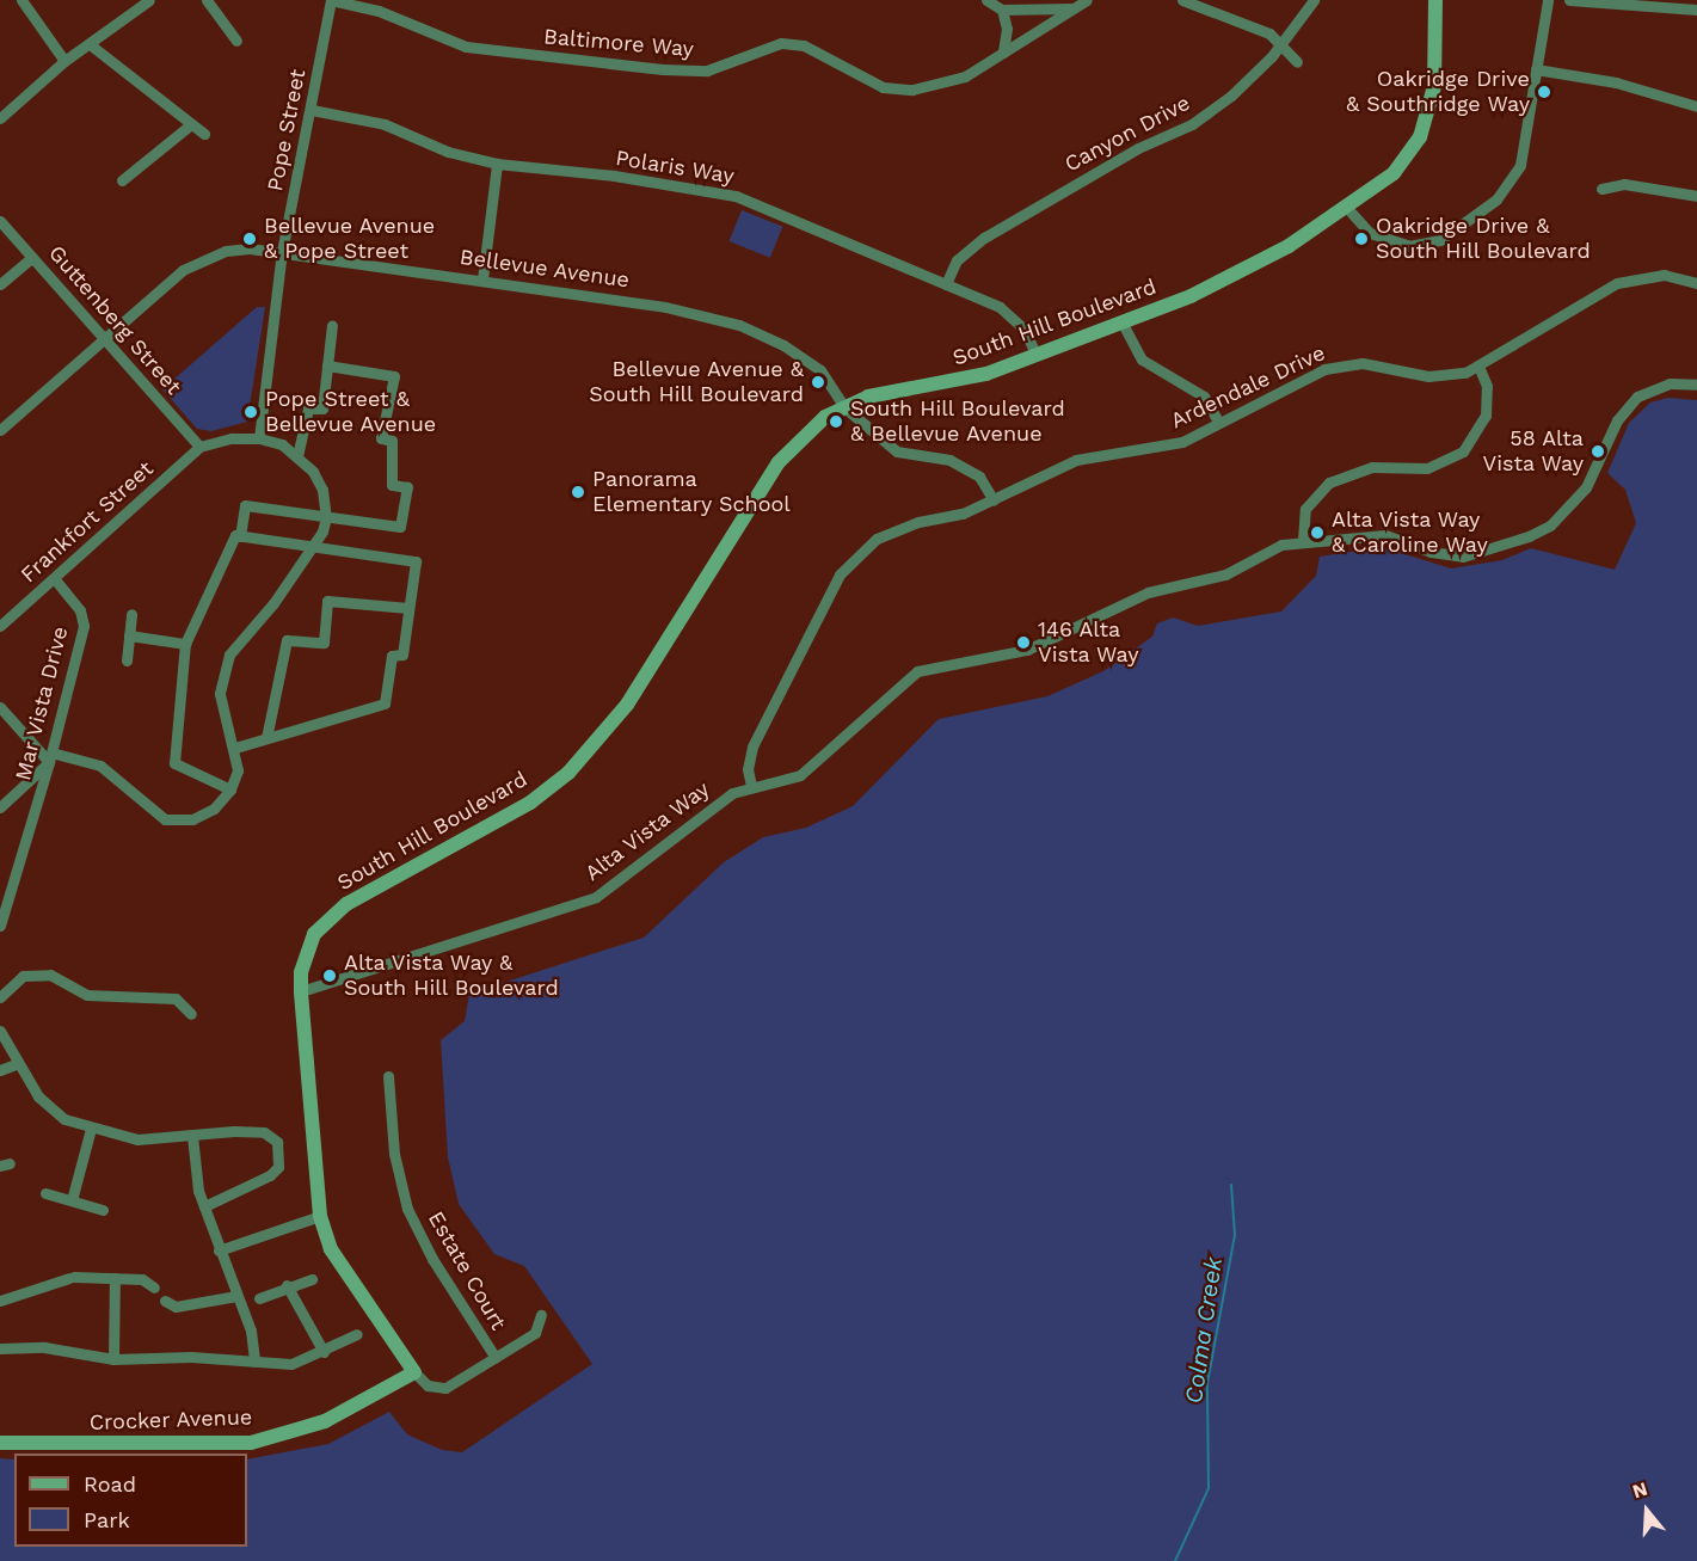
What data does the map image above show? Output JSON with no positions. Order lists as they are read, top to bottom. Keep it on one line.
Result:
{"streets":{"street":["Baltimore Way","Pope Street","Canyon Drive","Polaris Way","Bellevue Avenue","Guttenberg Street","South Hill Boulevard","Ardendale Drive","Frankfort Street","Mar Vista Drive","Alta Vista Way","Estate Court","Crocker Avenue"]},"crossings":[["Baltimore Way","Pope Street"],["Pope Street","Polaris Way"],["Pope Street","Bellevue Avenue"],["Canyon Drive","Polaris Way"],["Polaris Way","South Hill Boulevard"],["Bellevue Avenue","Guttenberg Street"],["Bellevue Avenue","South Hill Boulevard"],["Bellevue Avenue","Ardendale Drive"],["Guttenberg Street","Frankfort Street"],["South Hill Boulevard","Alta Vista Way"],["South Hill Boulevard","Crocker Avenue"],["Ardendale Drive","Alta Vista Way"],["Frankfort Street","Mar Vista Drive"]],"water":["Colma Creek"],"places":["Oakridge Drive & Southridge Way","Bellevue Avenue & Pope Street","Oakridge Drive & South Hill Boulevard","Bellevue Avenue & South Hill Boulevard","Pope Street & Bellevue Avenue","South Hill Boulevard & Bellevue Avenue","58 Alta Vista Way","Panorama Elementary School","Alta Vista Way & Caroline Way","146 Alta Vista Way","Alta Vista Way & South Hill Boulevard"],"legend":["Road","Park"],"north":"top"}
